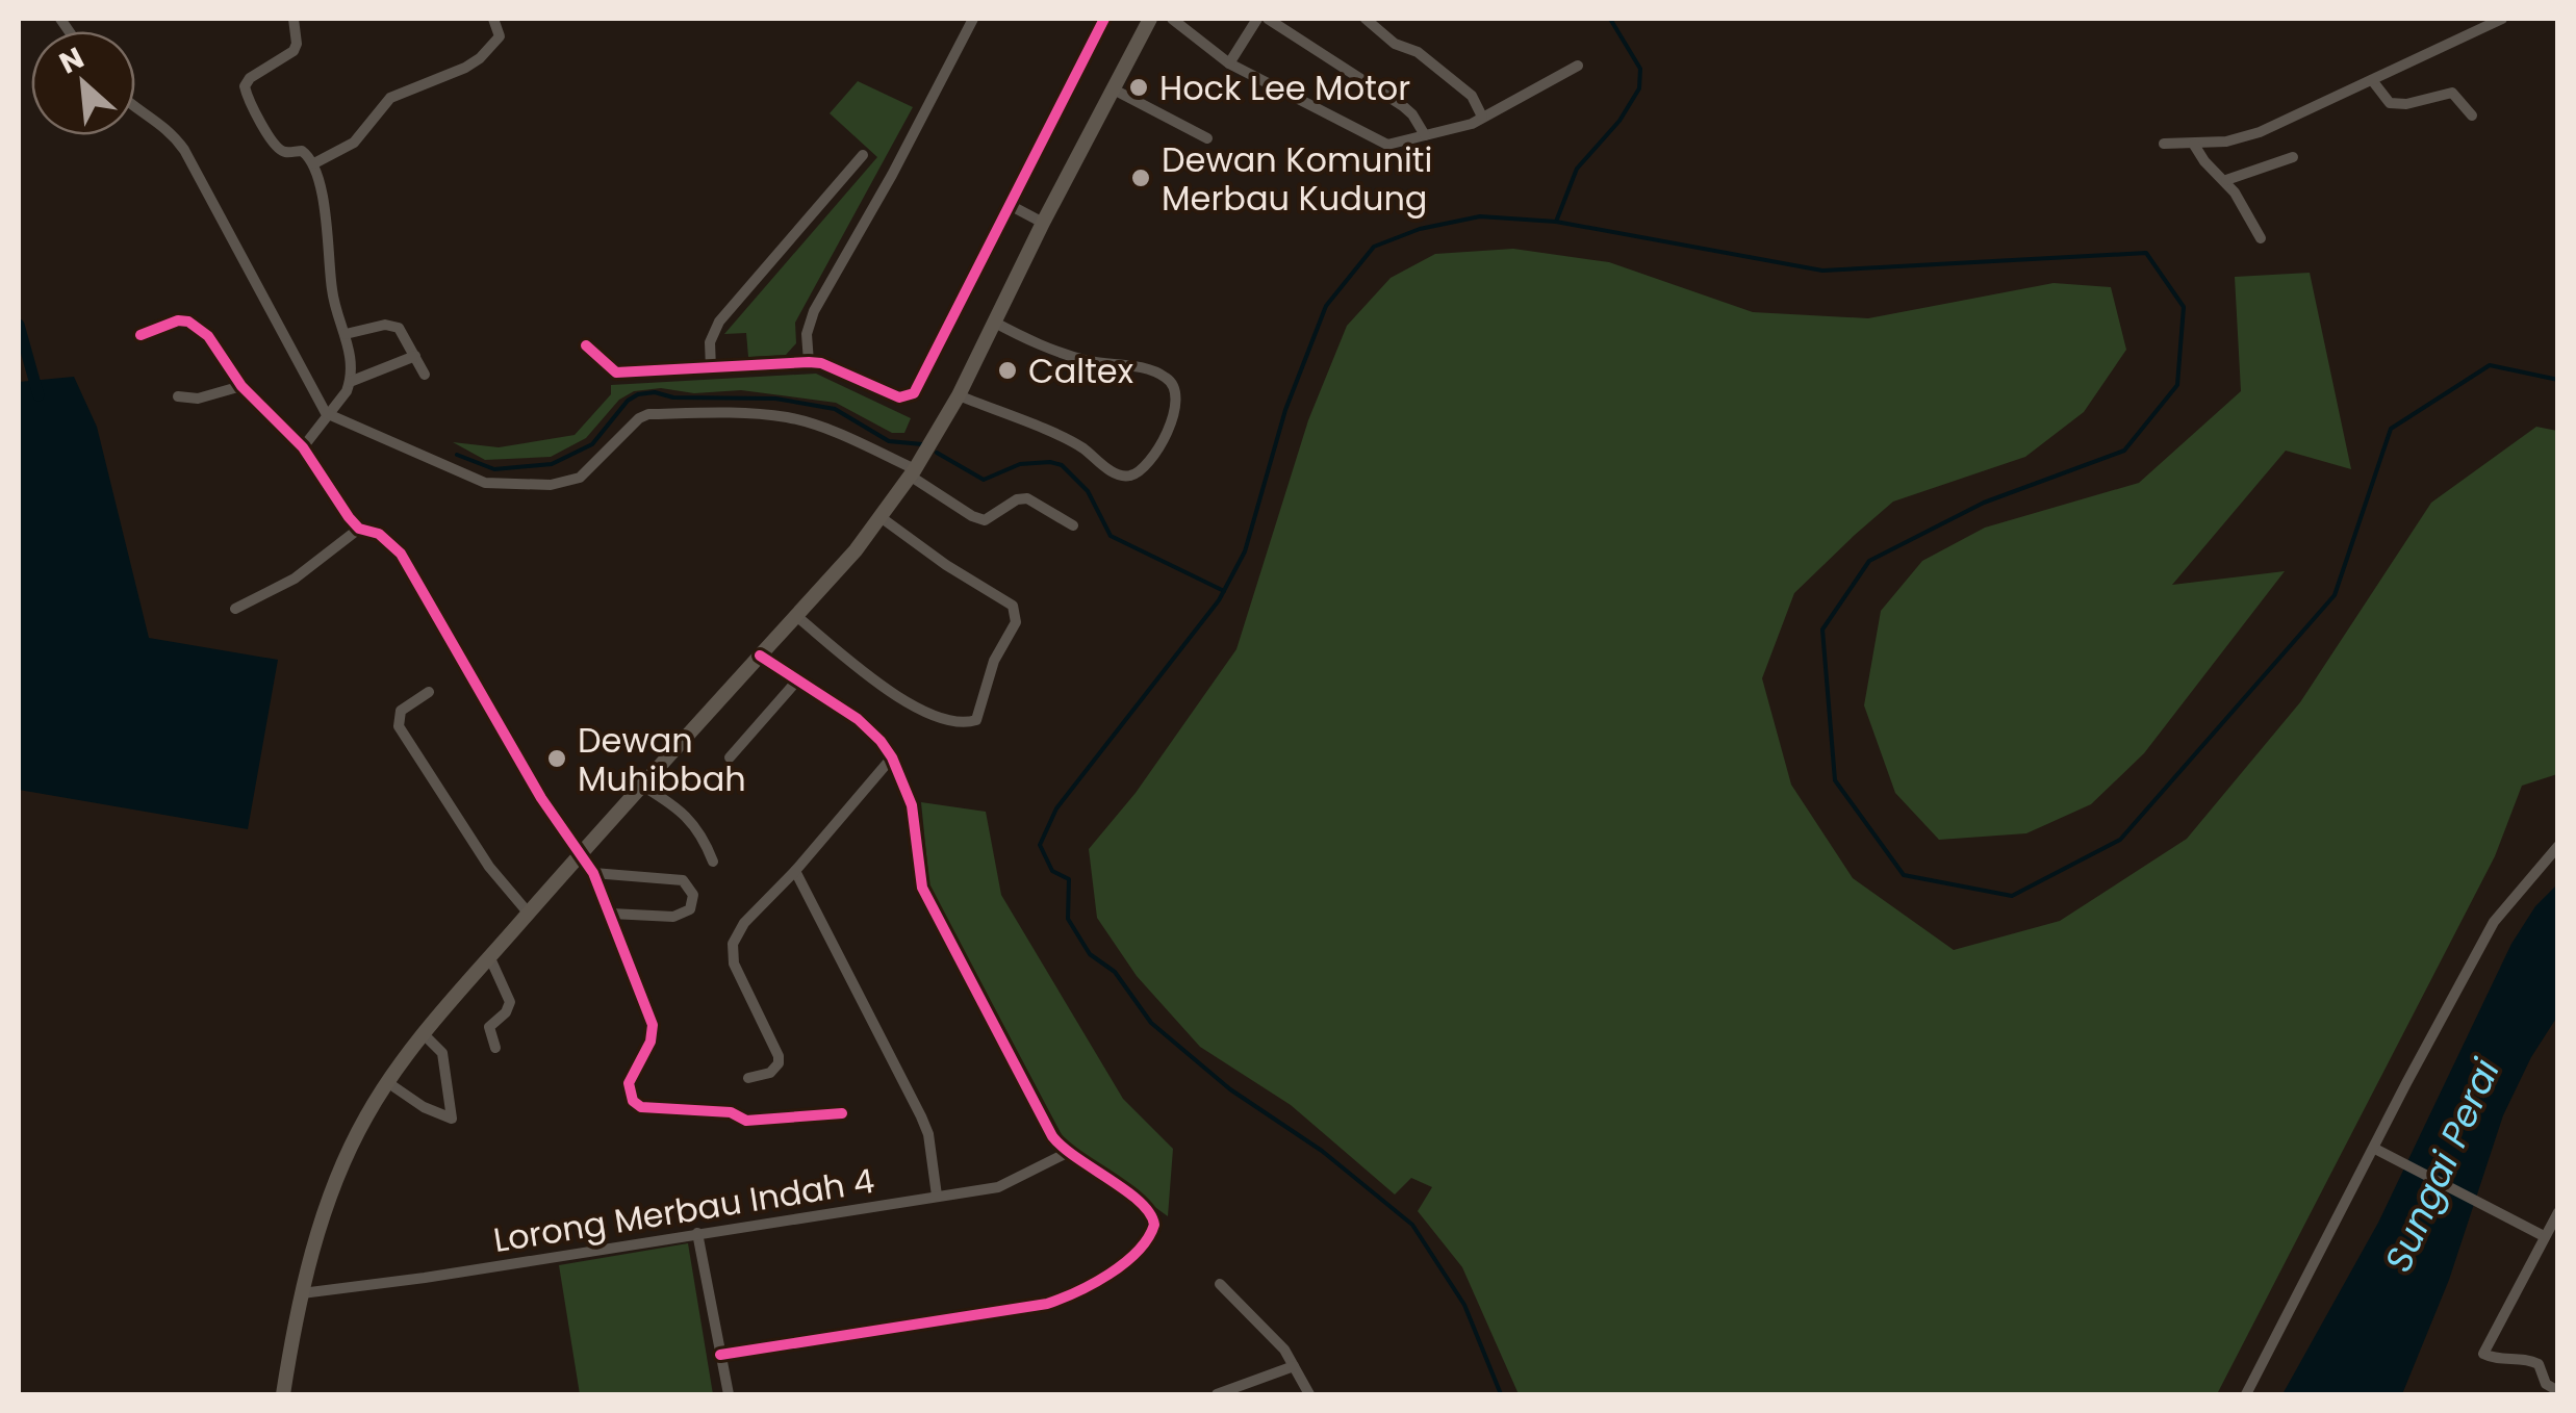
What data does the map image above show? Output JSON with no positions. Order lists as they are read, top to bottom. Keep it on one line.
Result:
{"streets":{"street":["Lorong Merbau Indah 4"]},"water":["Sungai Perai"],"places":["Hock Lee Motor","Dewan Komuniti Merbau Kudung","Caltex","Dewan Muhibbah"],"north":"top left"}
